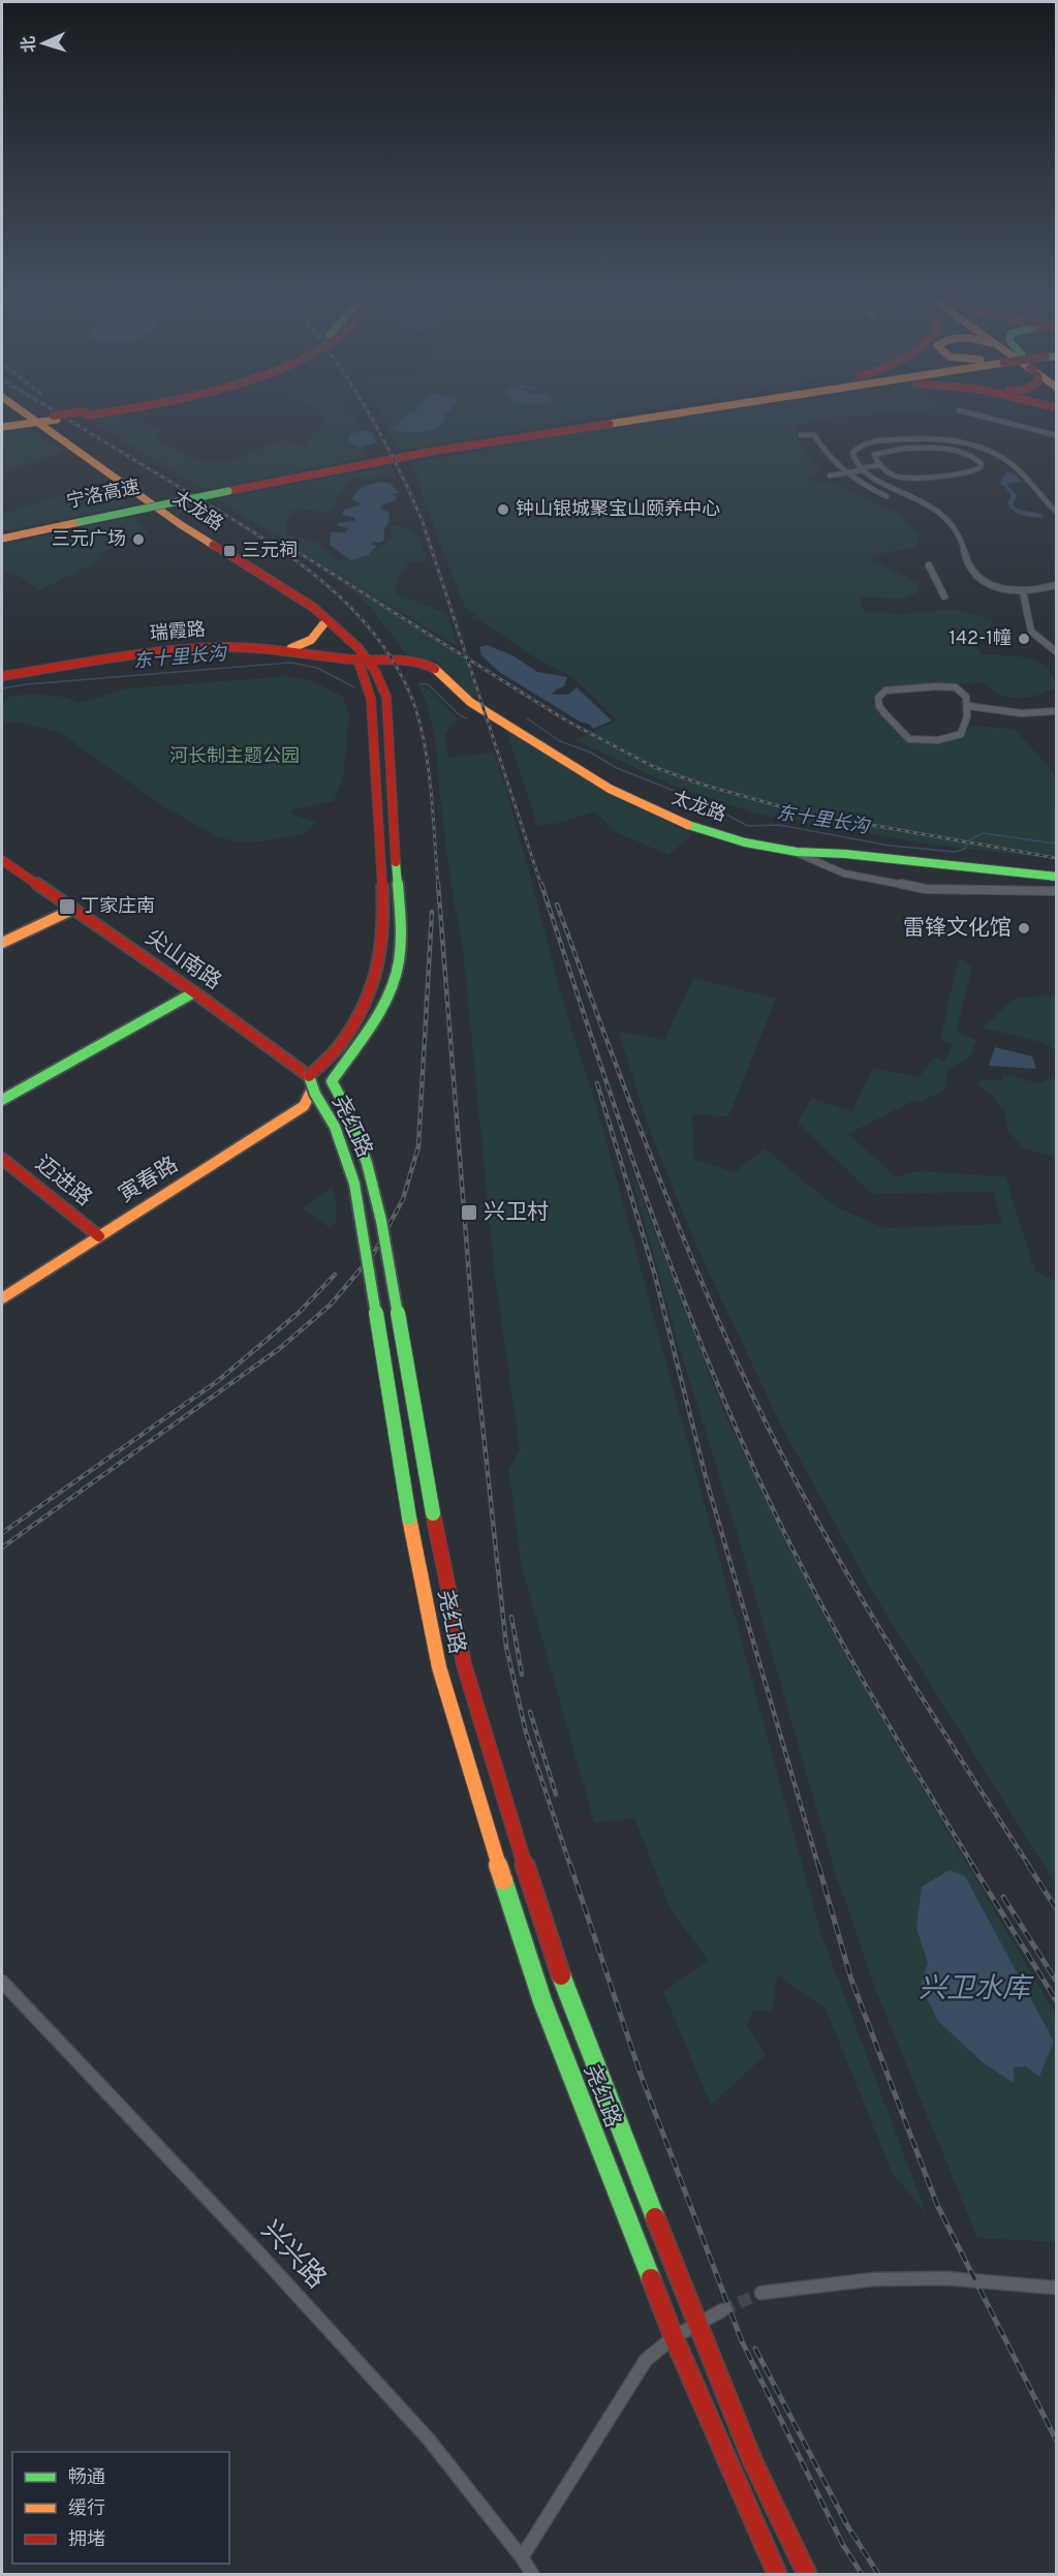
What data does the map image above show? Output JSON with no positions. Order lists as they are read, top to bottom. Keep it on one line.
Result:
{"streets":{"main road":["宁洛高速","太龙路","瑞霞路","尖山南路","尧红路","寅春路","迈进路"],"street":["兴兴路"]},"crossings":[["太龙路","瑞霞路"],["太龙路","尧红路"],["瑞霞路","尧红路"],["尖山南路","尧红路"],["尧红路","寅春路"],["寅春路","迈进路"]],"water":["东十里长沟","兴卫水库"],"parks":["河长制主题公园"],"places":{"other":["钟山银城聚宝山颐养中心","三元广场","142-1幢","雷锋文化馆"],"transit":["三元祠","丁家庄南","兴卫村"]},"legend":["畅通","缓行","拥堵"],"north":"left"}
